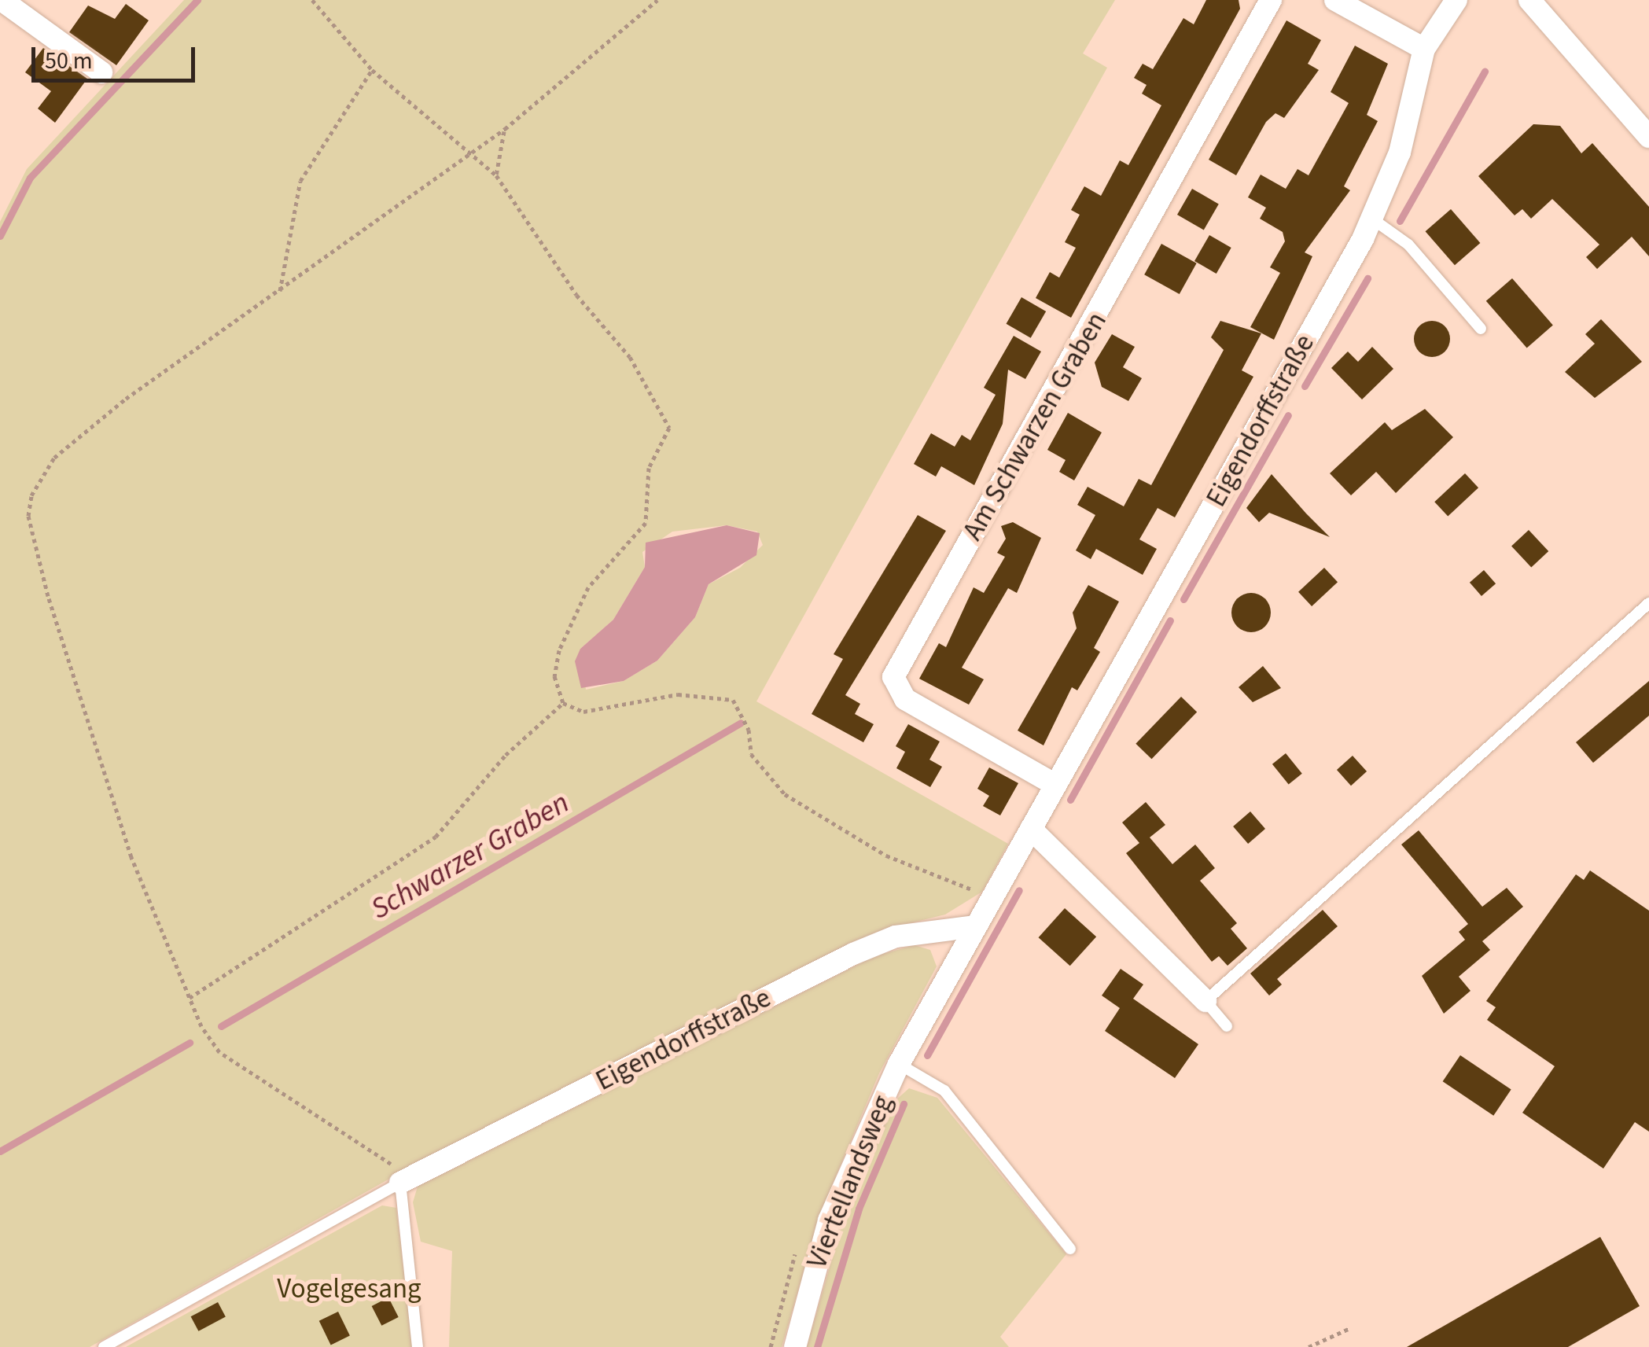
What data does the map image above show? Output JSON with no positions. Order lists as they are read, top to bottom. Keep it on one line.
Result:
{"streets":{"street":["Eigendorffstraße","Am Schwarzen Graben","Viertellandsweg"]},"crossings":[["Eigendorffstraße","Am Schwarzen Graben"],["Eigendorffstraße","Viertellandsweg"]],"water":["Schwarzer Graben"],"parks":["Vogelgesang"],"scale_bar":"50 m"}
